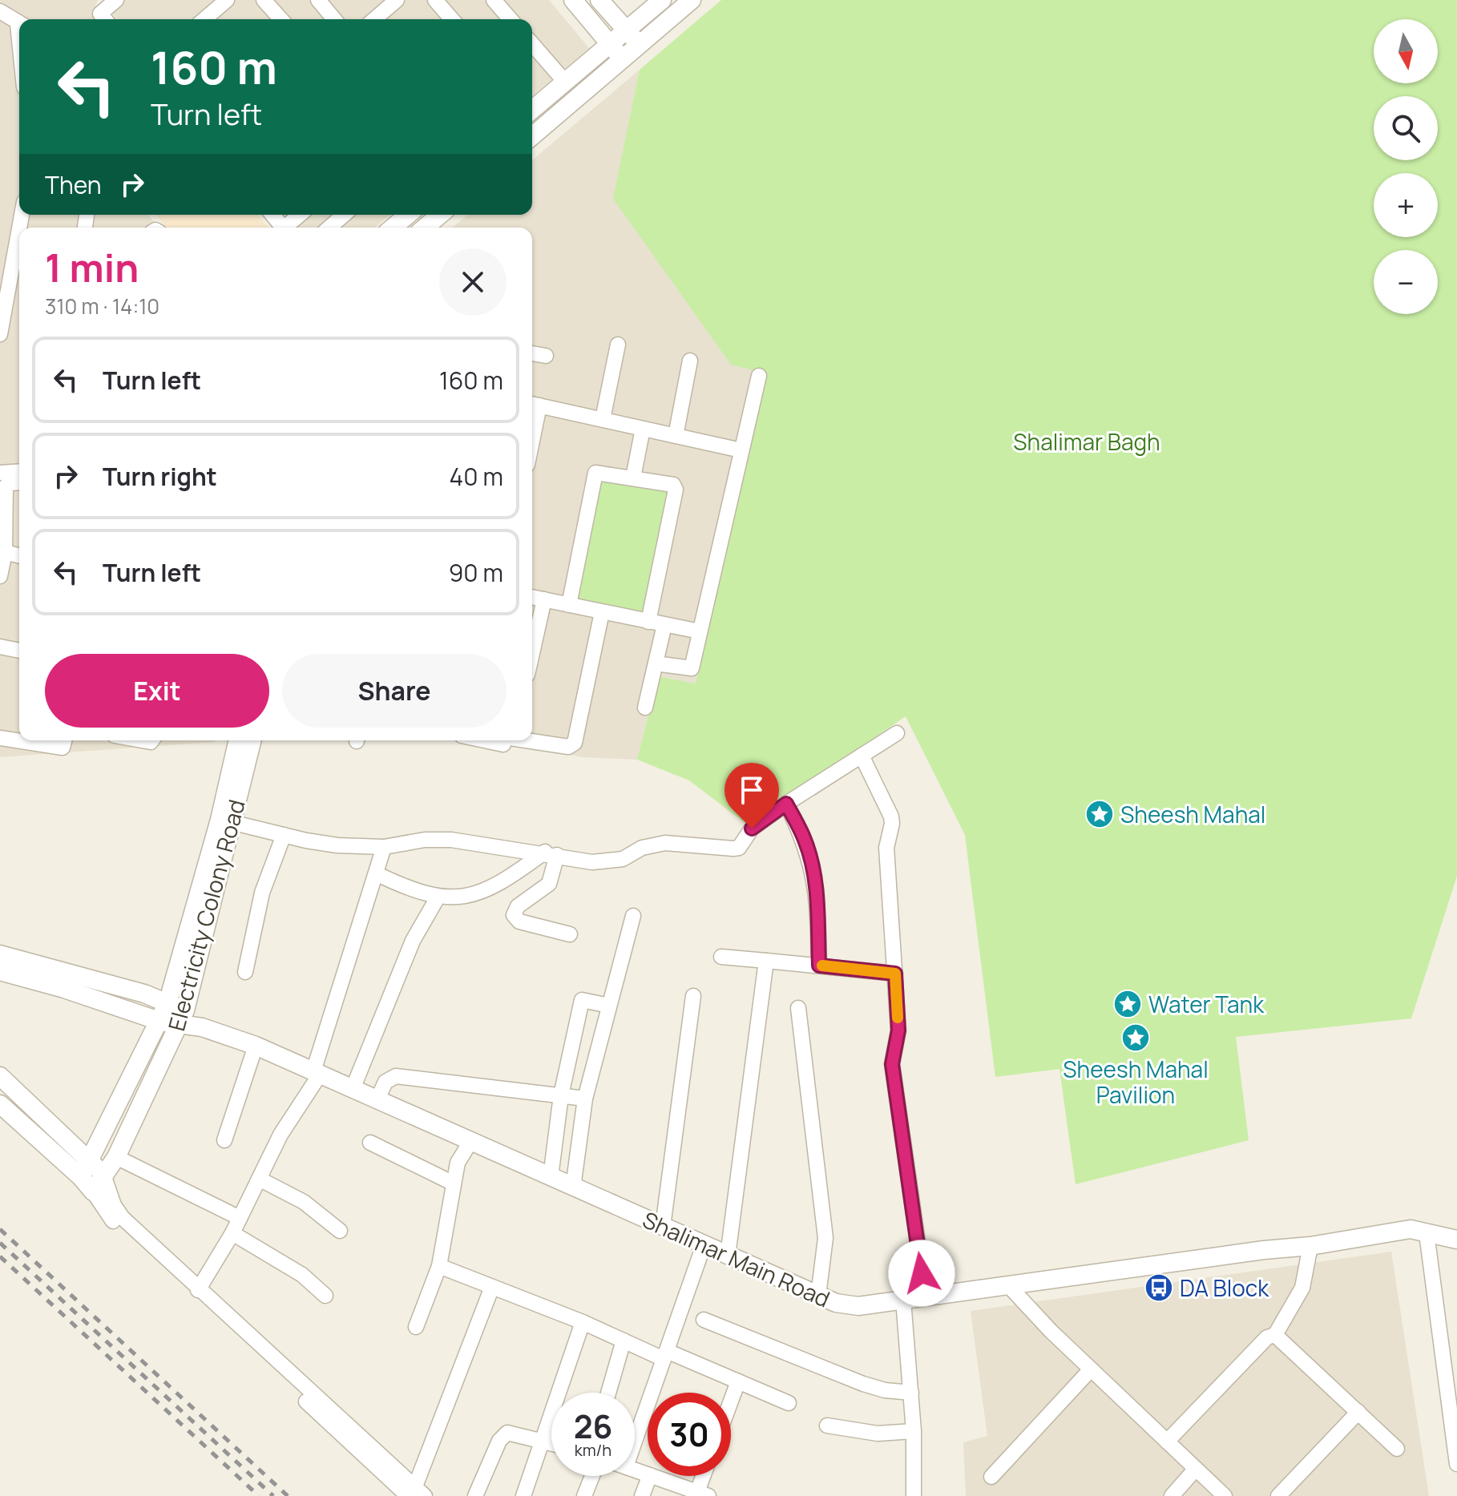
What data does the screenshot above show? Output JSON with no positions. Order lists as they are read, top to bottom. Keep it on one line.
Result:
{"streets":{"street":["Electricity Colony Road","Shalimar Main Road"]},"crossings":[["Electricity Colony Road","Shalimar Main Road"]],"parks":["Shalimar Bagh"],"places":{"place":["Sheesh Mahal","Water Tank","Sheesh Mahal Pavilion"],"bus stop":["DA Block"]},"north":"bottom","page":{"map_buttons":["+","−"],"turn":["160 m","Turn left"],"then":"Then","heading":["1 min","310 m · 14:10"],"list":[{"name":"Turn left","value":"160 m"},{"name":"Turn right","value":"40 m"},{"name":"Turn left","value":"90 m"}],"buttons":["Exit","Share"],"speed":"26 km/h","limit":"30"}}
